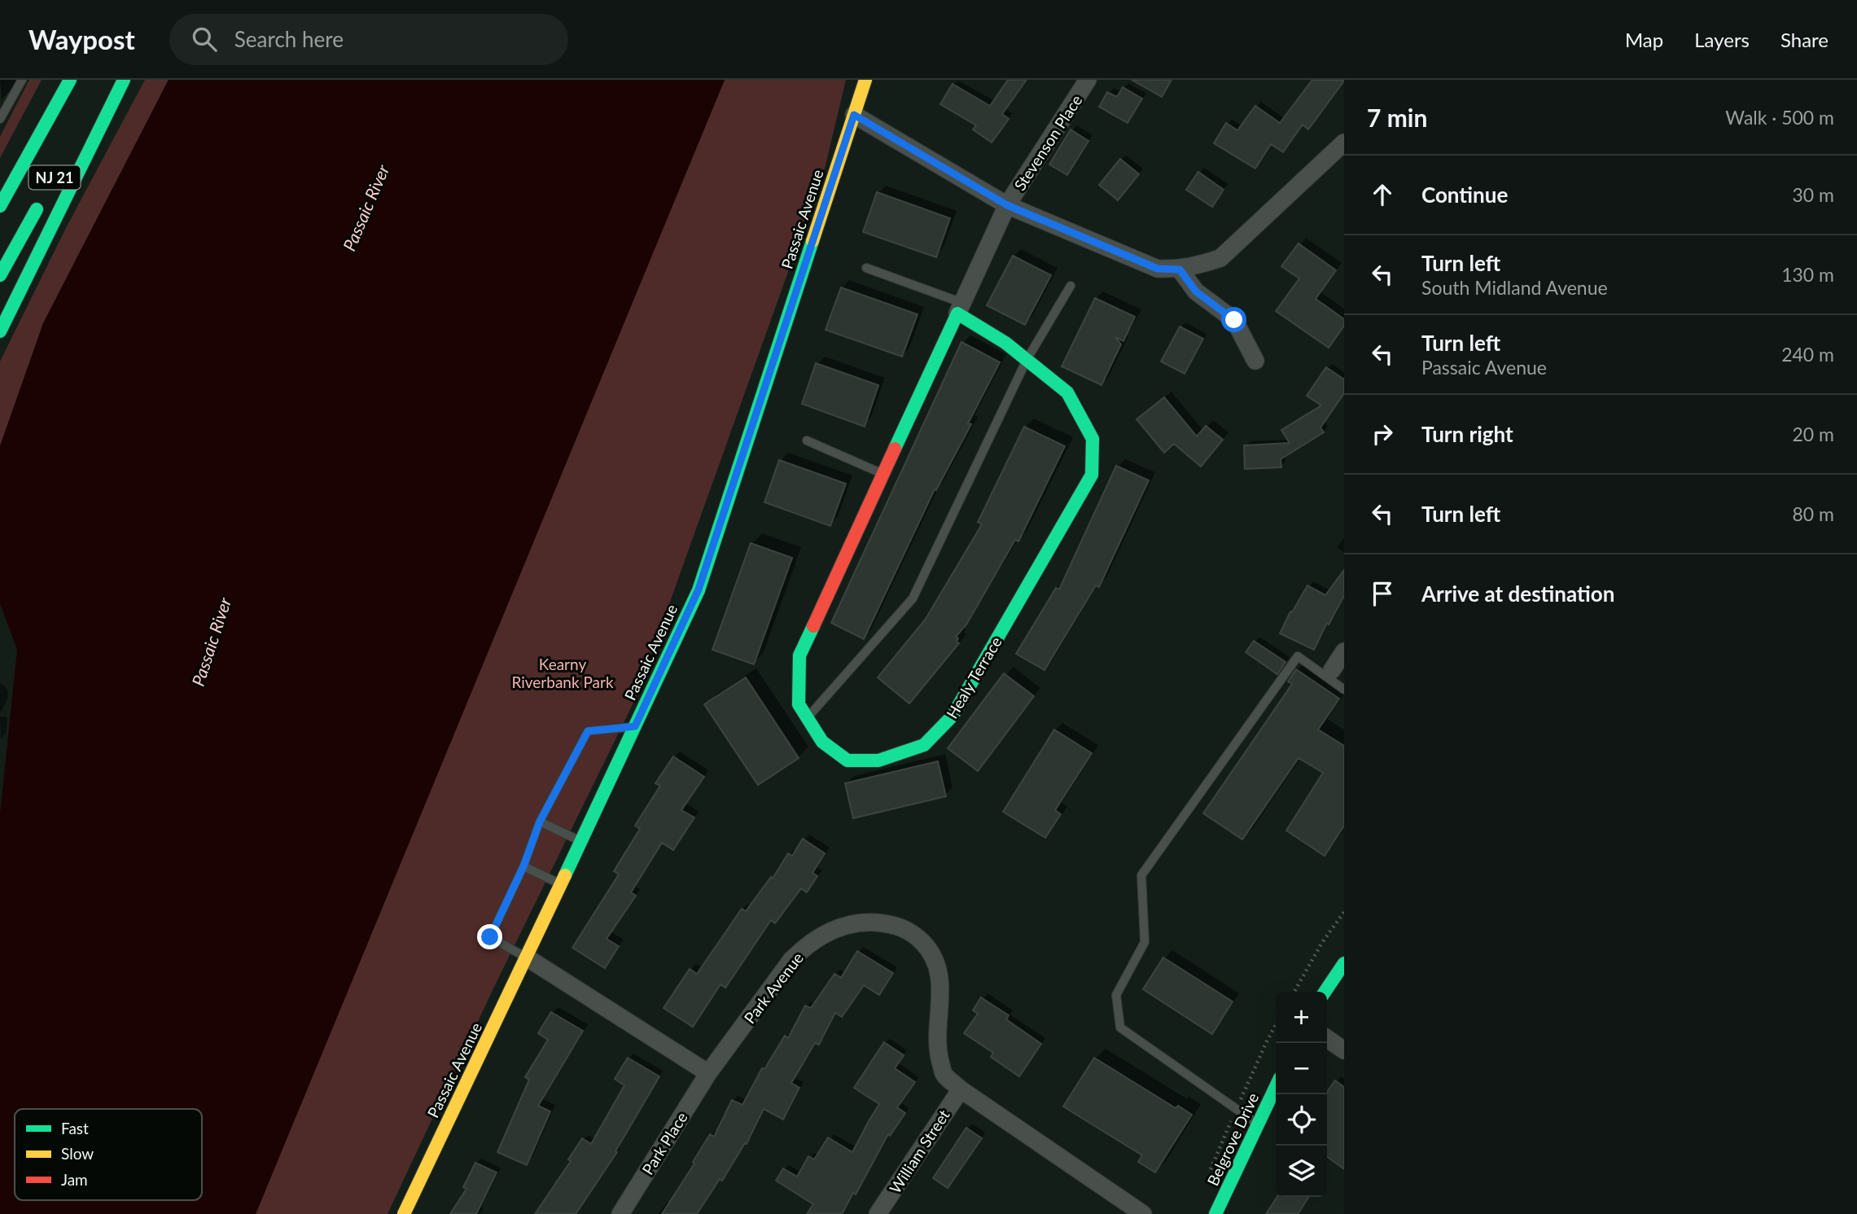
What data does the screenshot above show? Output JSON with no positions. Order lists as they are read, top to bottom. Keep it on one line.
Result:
{"streets":{"main road":["NJ 21","Passaic Avenue","Healy Terrace","Belgrove Drive"],"street":["Stevenson Place","Park Avenue","Park Place","William Street"]},"crossings":[["Stevenson Place","Healy Terrace"],["Park Avenue","Park Place"],["Park Avenue","William Street"]],"water":["Passaic River"],"parks":["Kearny Riverbank Park"],"legend":["Fast","Slow","Jam"],"page":{"header":"Waypost","search":"Search here","nav":["Map","Layers","Share"],"heading":["7 min","Walk · 500 m"],"list":[["Continue","30 m"],["Turn left","South Midland Avenue","130 m"],["Turn left","Passaic Avenue","240 m"],["Turn right","20 m"],["Turn left","80 m"],"Arrive at destination"],"map_buttons":["+","−"]}}
